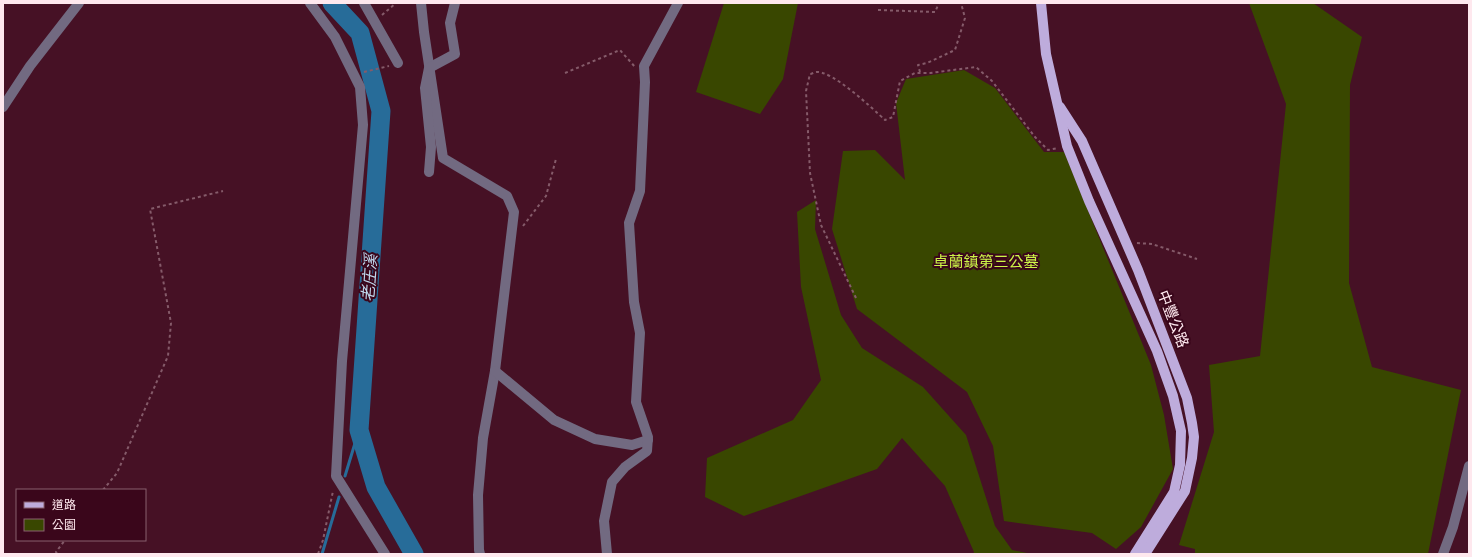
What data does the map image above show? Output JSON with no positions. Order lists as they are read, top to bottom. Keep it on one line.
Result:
{"streets":{"main road":["中豐公路"]},"water":["老庄溪"],"parks":["卓蘭鎮第三公墓"],"legend":["道路","公園"]}
